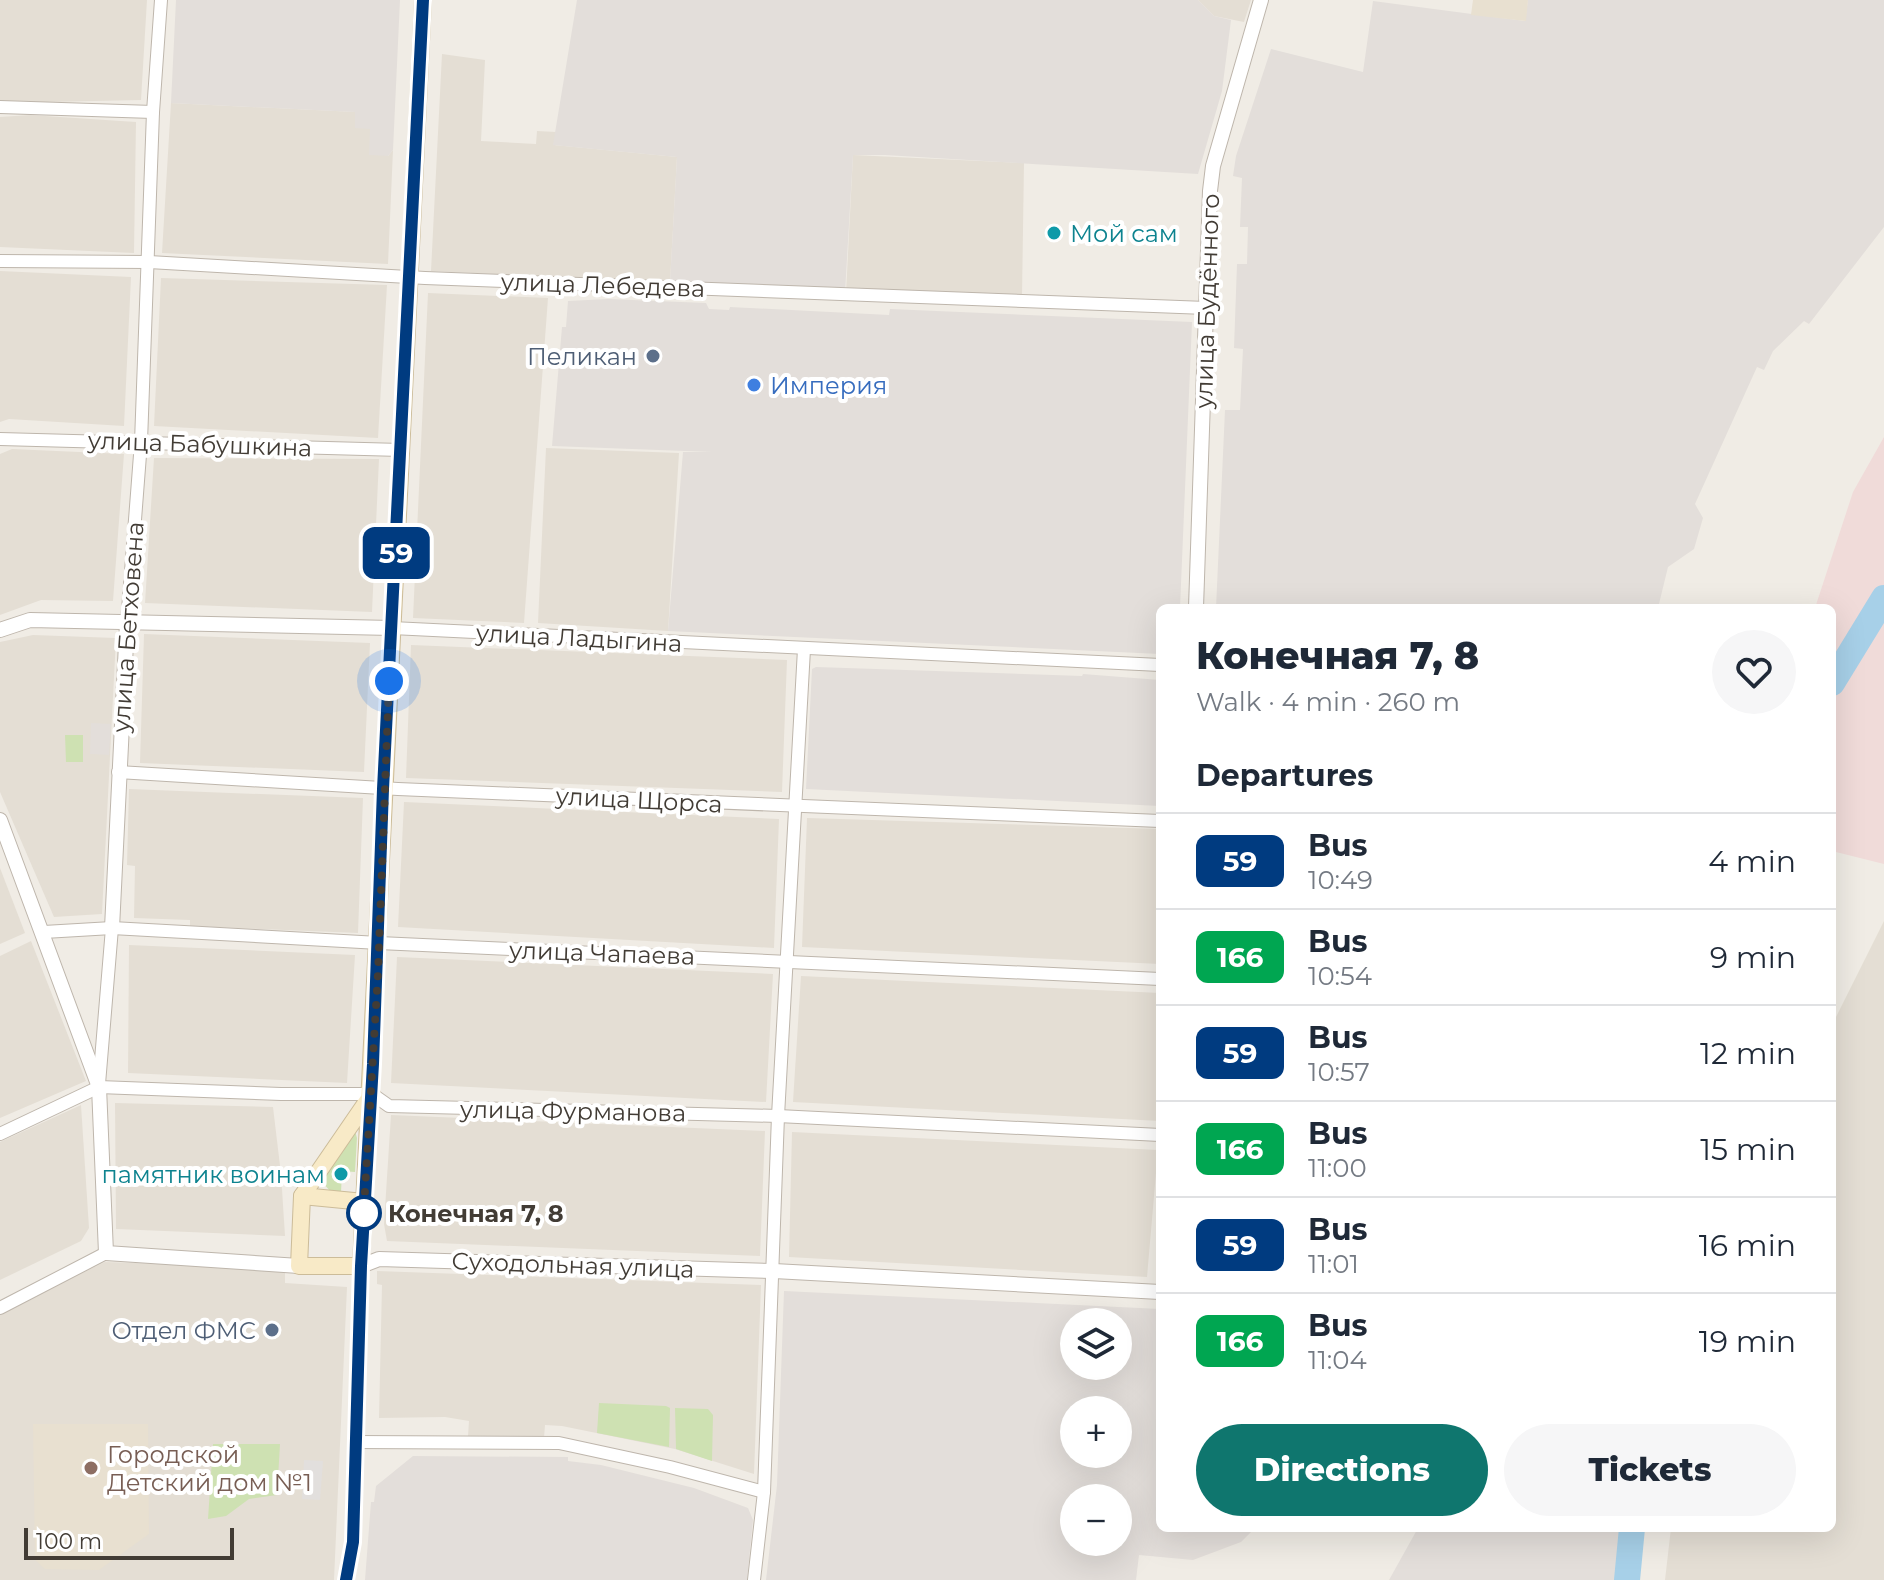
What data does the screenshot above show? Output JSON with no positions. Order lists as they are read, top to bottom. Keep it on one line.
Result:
{"streets":{"main road":["Суходольная улица"],"street":["улица Лебедева","улица Будённого","улица Бабушкина","улица Бетховена","улица Ладыгина","улица Щорса","улица Чапаева","улица Фурманова"]},"crossings":[["улица Лебедева","улица Будённого"],["улица Лебедева","улица Бетховена"],["улица Бабушкина","улица Бетховена"],["улица Бетховена","улица Ладыгина"],["улица Бетховена","улица Щорса"],["улица Бетховена","улица Чапаева"],["улица Бетховена","улица Фурманова"],["улица Бетховена","Суходольная улица"]],"places":["Мой сам","Пеликан","Империя","памятник воинам","Конечная 7, 8","Отдел ФМС","Городской Детский дом №1"],"lines":["bus line 59"],"scale_bar":"100 m","page":{"on_map":"59","heading":[["Конечная 7, 8","Walk · 4 min · 260 m"],"Departures"],"list":[{"mark":"59","name":"Bus","note":"10:49","value":"4 min"},{"mark":"166","name":"Bus","note":"10:54","value":"9 min"},{"mark":"59","name":"Bus","note":"10:57","value":"12 min"},{"mark":"166","name":"Bus","note":"11:00","value":"15 min"},{"mark":"59","name":"Bus","note":"11:01","value":"16 min"},{"mark":"166","name":"Bus","note":"11:04","value":"19 min"}],"map_buttons":["+","−"],"buttons":["Directions","Tickets"],"scale":"100 m"}}
